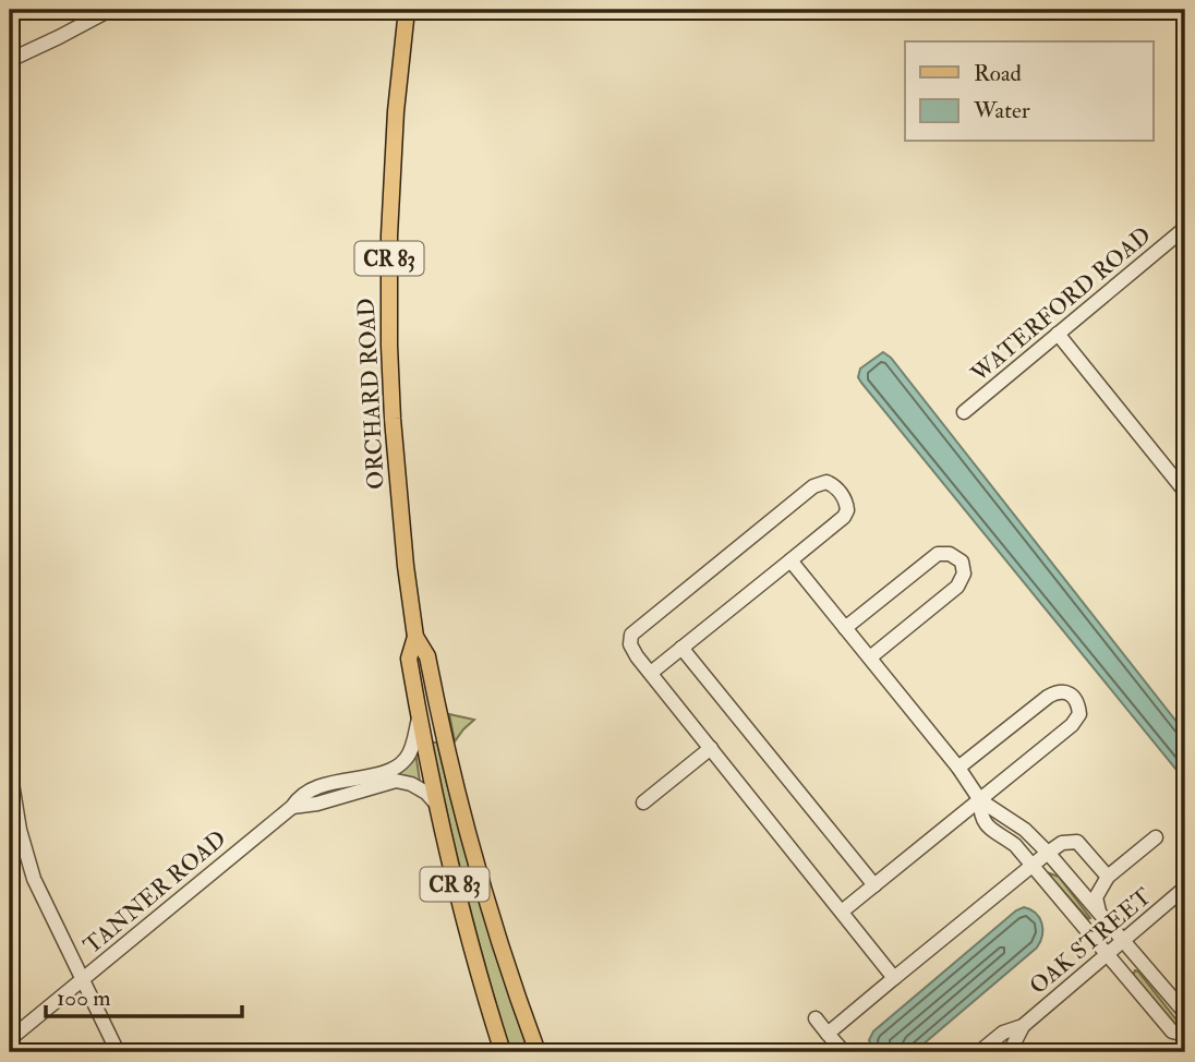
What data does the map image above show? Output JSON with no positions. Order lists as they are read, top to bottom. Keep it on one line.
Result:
{"streets":{"main road":["CR 83","ORCHARD ROAD"],"street":["WATERFORD ROAD","TANNER ROAD","OAK STREET"]},"crossings":[["ORCHARD ROAD","TANNER ROAD"]],"legend":["Road","Water"],"scale_bar":"100 m"}
